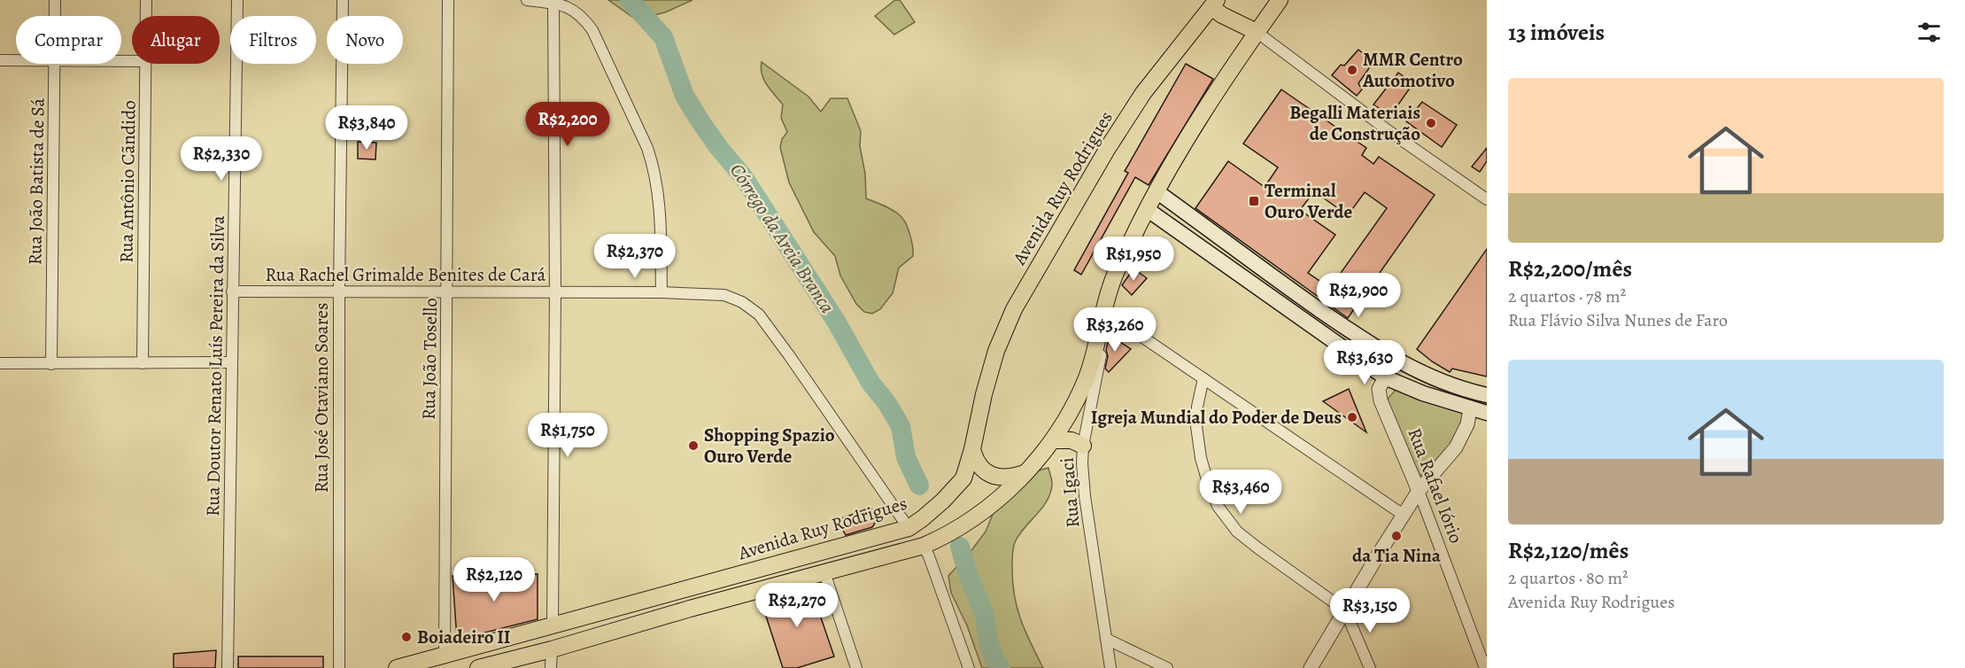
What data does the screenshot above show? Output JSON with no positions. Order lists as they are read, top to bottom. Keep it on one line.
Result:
{"streets":{"main road":["Avenida Ruy Rodrigues"],"street":["Rua João Batista de Sá","Rua Antônio Cãndido","Rua Rachel Grimalde Benites de Cará","Rua João Tosello","Rua Doutor Renato Luís Pereira da Silva","Rua José Otaviano Soares","Rua Rafael Iório","Rua Igaci"]},"crossings":[["Avenida Ruy Rodrigues","Rua Rachel Grimalde Benites de Cará"],["Avenida Ruy Rodrigues","Rua João Tosello"],["Rua Rachel Grimalde Benites de Cará","Rua João Tosello"],["Rua Rachel Grimalde Benites de Cará","Rua Doutor Renato Luís Pereira da Silva"],["Rua Rachel Grimalde Benites de Cará","Rua José Otaviano Soares"]],"water":["Córrego da Areia Branca"],"places":{"other":["MMR Centro Automotivo","Begalli Materiais de Construção","Igreja Mundial do Poder de Deus","Shopping Spazio Ouro Verde","da Tia Nina","Boiadeiro II"],"transit":["Terminal Ouro Verde"]},"page":{"heading":"13 imóveis","chip":["Comprar","Alugar","Filtros","Novo"],"list":[{"name":"R$2,200/mês","note":"2 quartos · 78 m² · Rua Flávio Silva Nunes de Faro"},{"name":"R$2,120/mês","note":"2 quartos · 80 m² · Avenida Ruy Rodrigues"}],"price":["R$2,200","R$3,840","R$2,330","R$2,370","R$1,950","R$2,900","R$3,260","R$3,630","R$1,750","R$3,460","R$2,120","R$2,270","R$3,150"]}}
